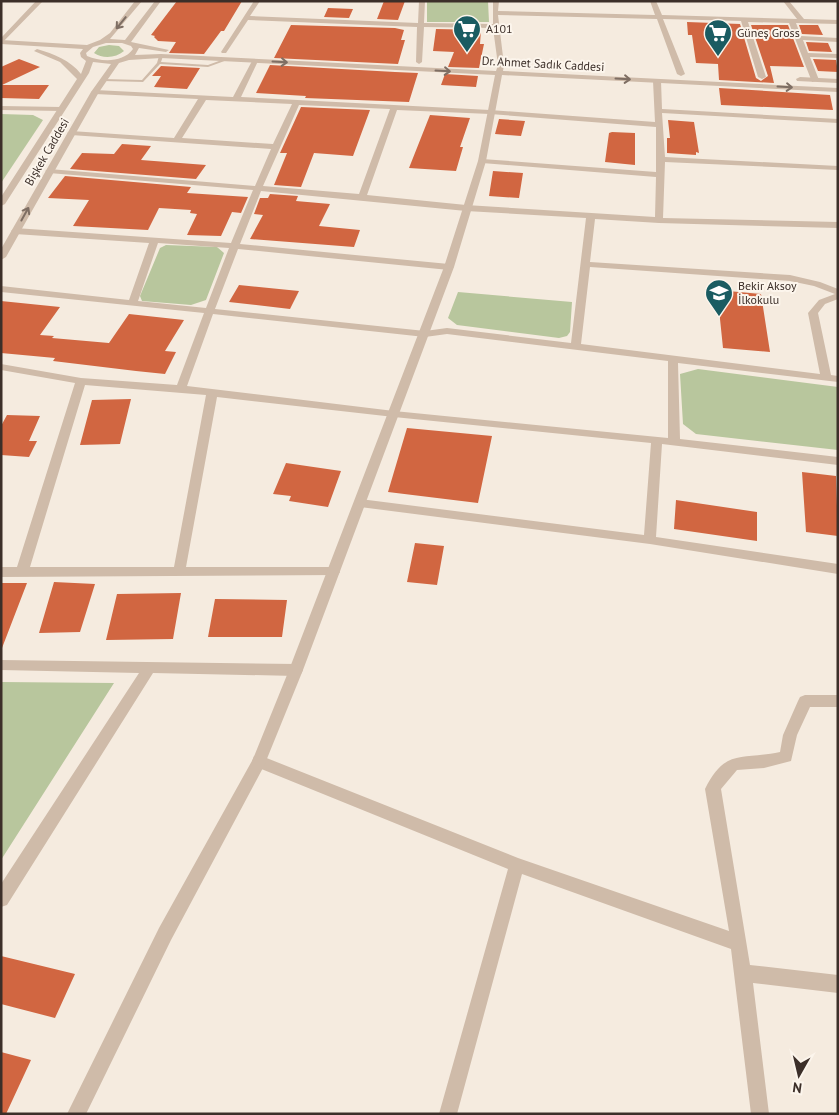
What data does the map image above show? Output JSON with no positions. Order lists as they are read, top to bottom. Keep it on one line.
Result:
{"streets":{"street":["Dr. Ahmet Sadık Caddesi","Bişkek Caddesi"]},"crossings":[["Dr. Ahmet Sadık Caddesi","Bişkek Caddesi"]],"places":{"supermarket":["A101","Güneş Gross"],"school or university":["Bekir Aksoy İlkokulu"]},"north":"bottom"}
